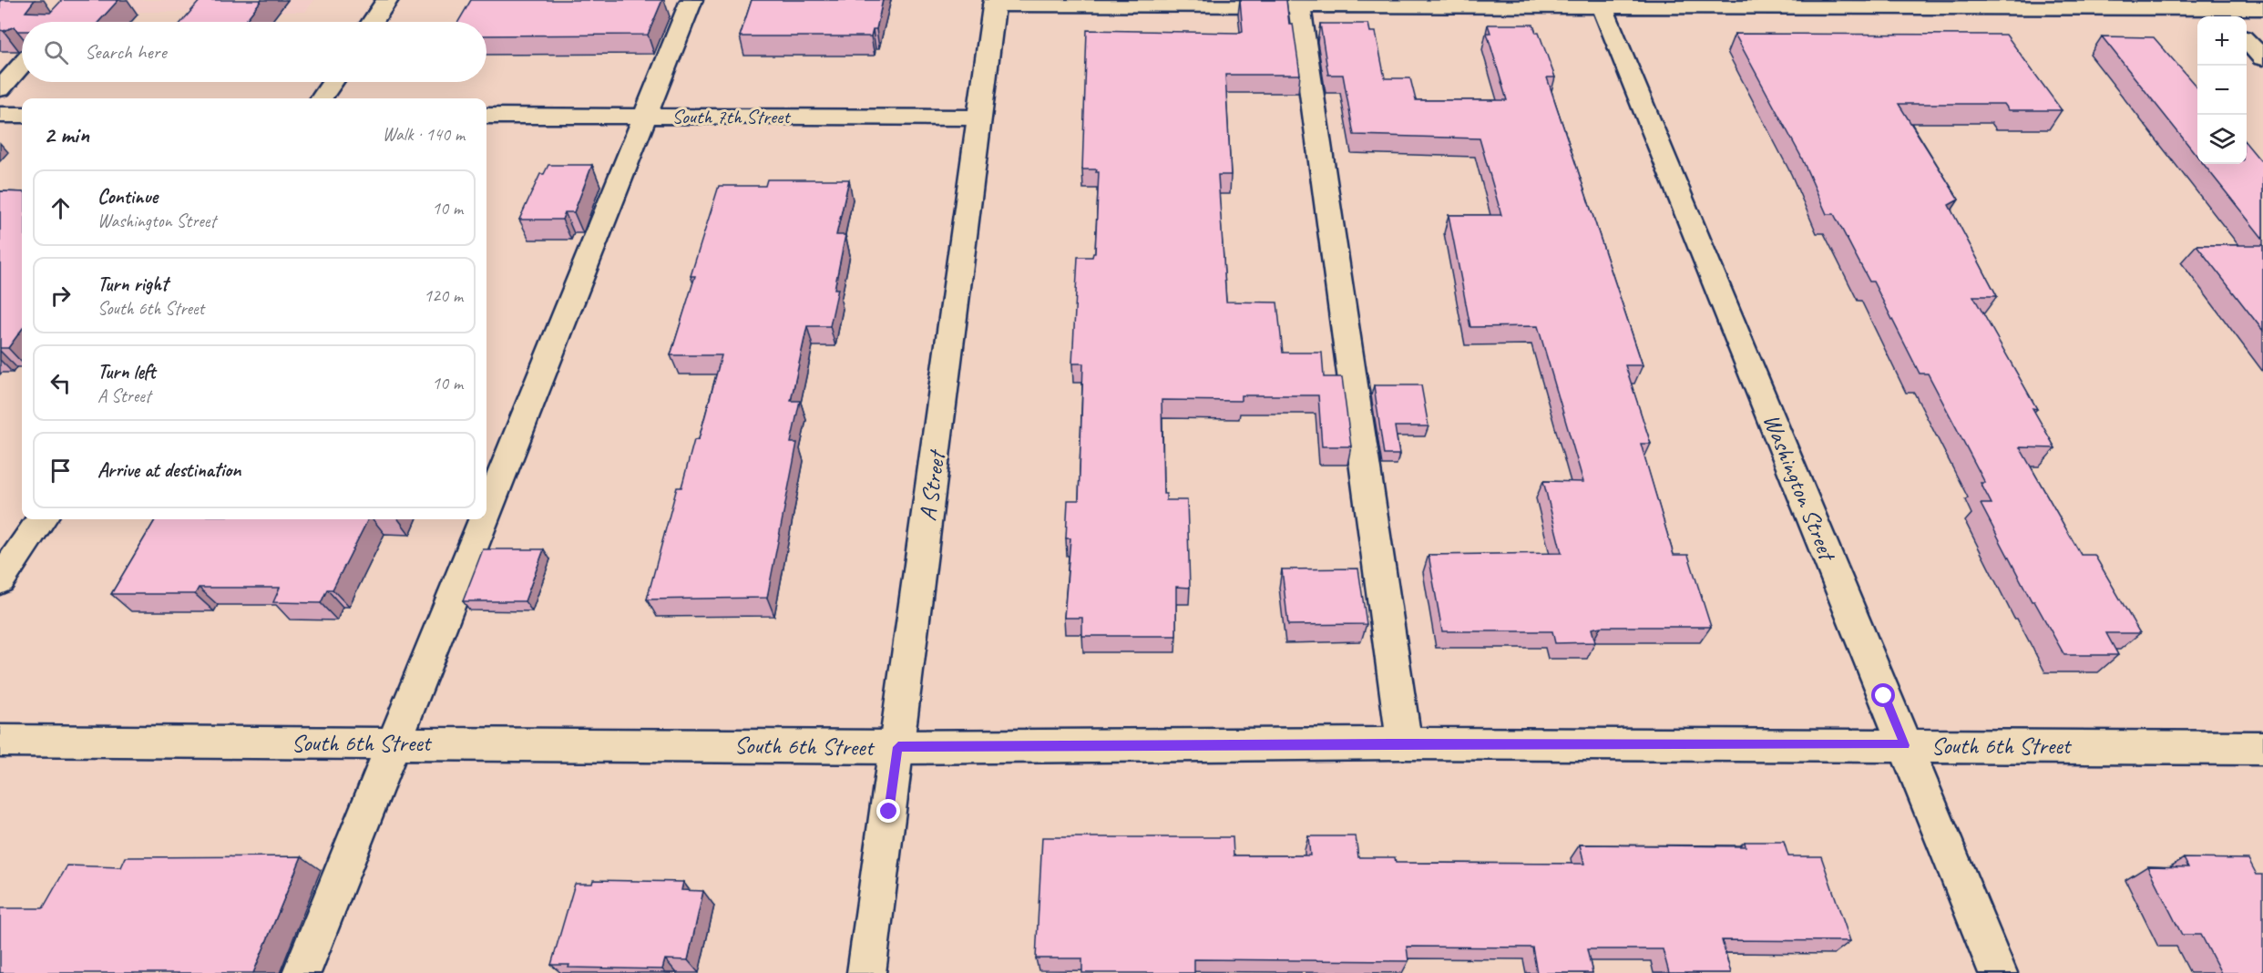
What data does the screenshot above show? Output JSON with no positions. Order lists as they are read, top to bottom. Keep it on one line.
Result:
{"streets":{"street":["South 7th Street","A Street","Washington Street","South 6th Street"]},"crossings":[["South 7th Street","A Street"],["A Street","South 6th Street"],["Washington Street","South 6th Street"]],"page":{"map_buttons":["+","−"],"search":"Search here","heading":["2 min","Walk · 140 m"],"list":[["Continue","Washington Street","10 m"],["Turn right","South 6th Street","120 m"],["Turn left","A Street","10 m"],"Arrive at destination"]}}
